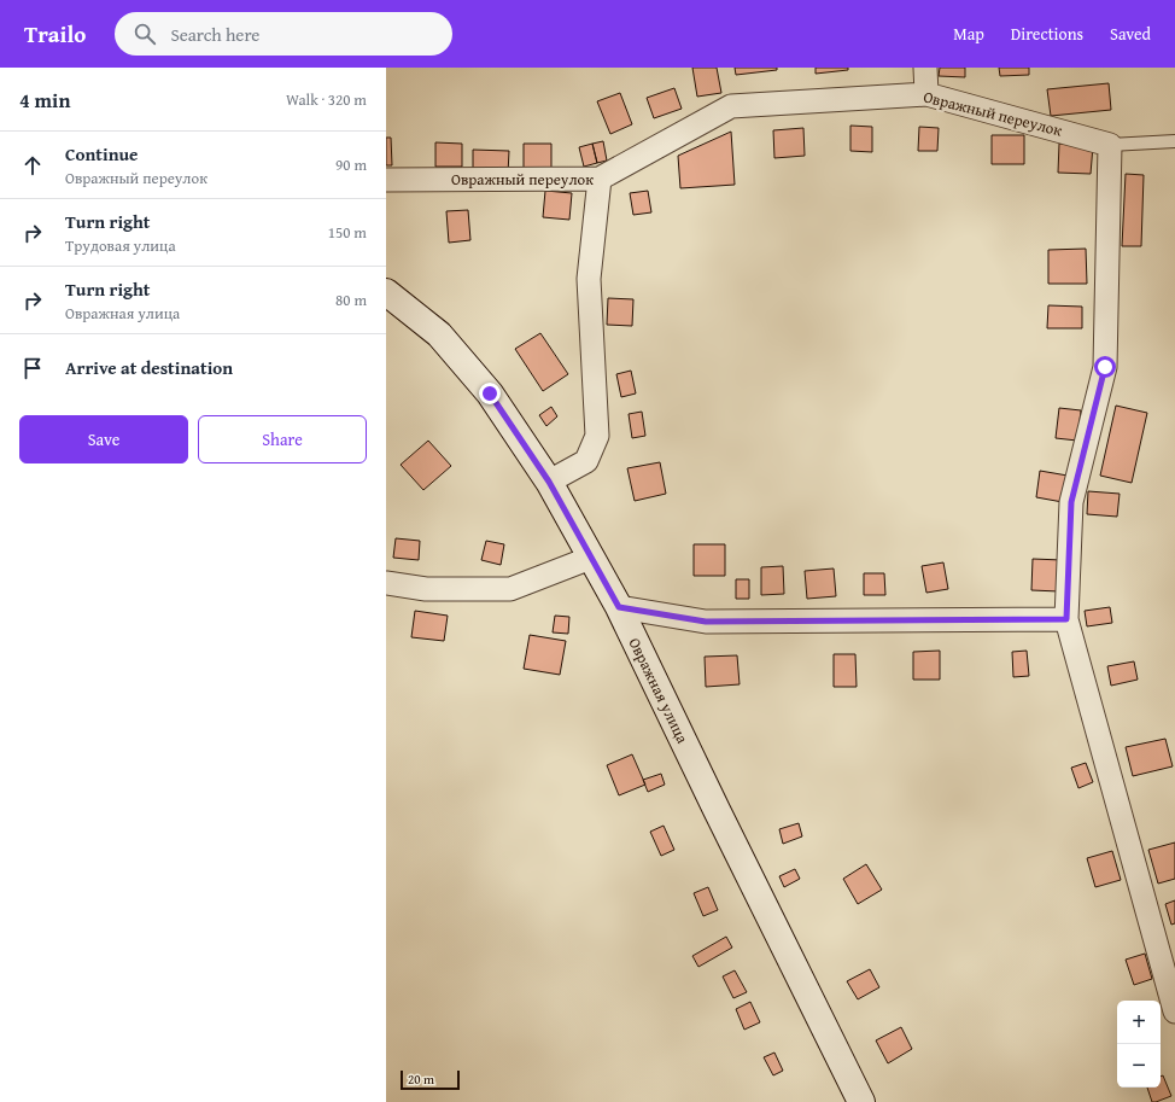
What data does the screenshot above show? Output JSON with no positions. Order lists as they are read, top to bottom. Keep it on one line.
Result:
{"streets":{"street":["Овражный переулок","Овражная улица"]},"scale_bar":"20 m","page":{"header":"Trailo","search":"Search here","nav":["Map","Directions","Saved"],"heading":["4 min","Walk · 320 m"],"list":[["Continue","Овражный переулок","90 m"],["Turn right","Трудовая улица","150 m"],["Turn right","Овражная улица","80 m"],"Arrive at destination"],"buttons":["Save","Share"],"map_buttons":["+","−"],"scale":"20 m"}}
